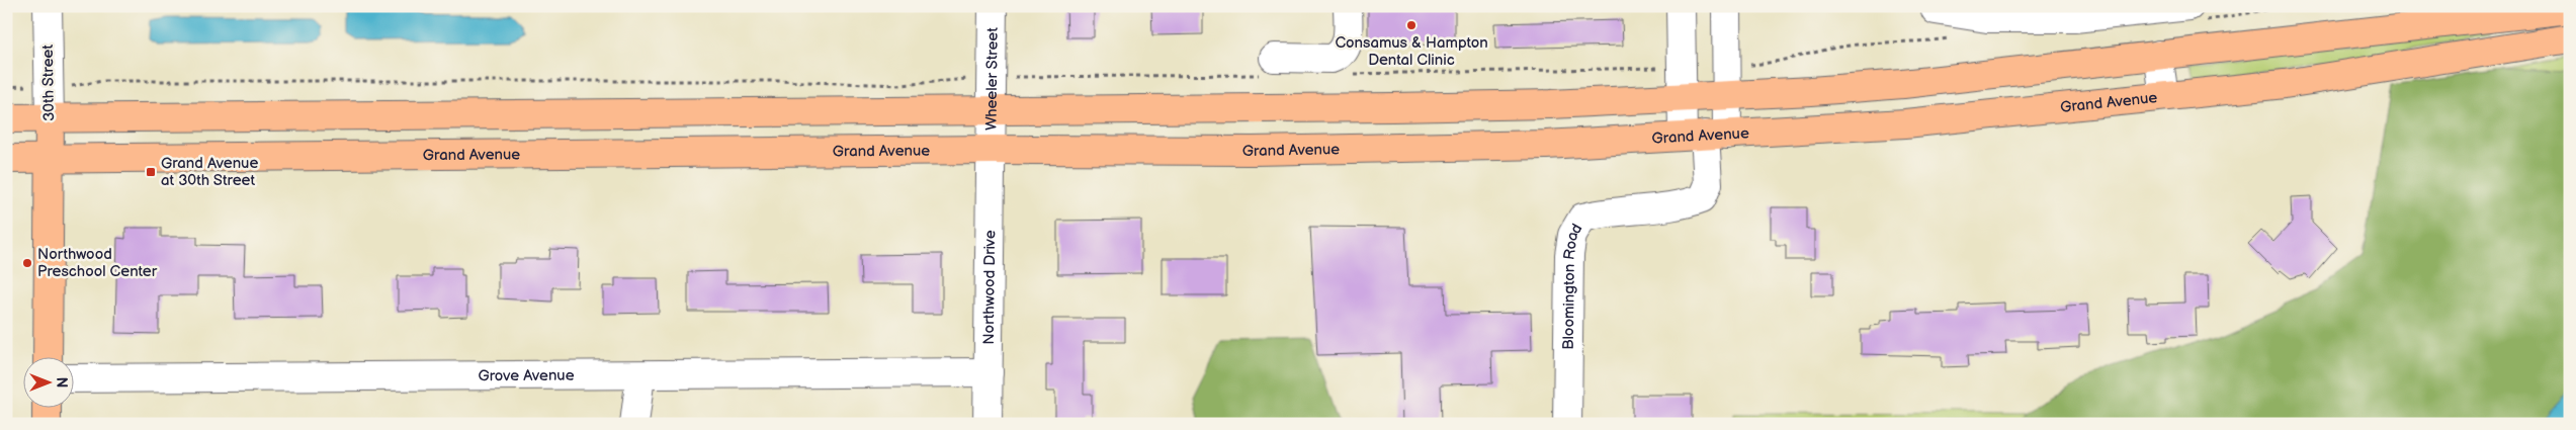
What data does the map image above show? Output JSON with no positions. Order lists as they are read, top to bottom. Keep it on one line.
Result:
{"streets":{"main road":["30th Street","Grand Avenue"],"street":["Wheeler Street","Northwood Drive","Bloomington Road","Grove Avenue"]},"crossings":[["Wheeler Street","Grand Avenue"],["Wheeler Street","Northwood Drive"],["30th Street","Grand Avenue"],["Grand Avenue","Northwood Drive"],["Grand Avenue","Bloomington Road"],["Northwood Drive","Grove Avenue"]],"places":{"other":["Consamus & Hampton Dental Clinic","Northwood Preschool Center"],"transit":["Grand Avenue at 30th Street"]},"north":"right"}
